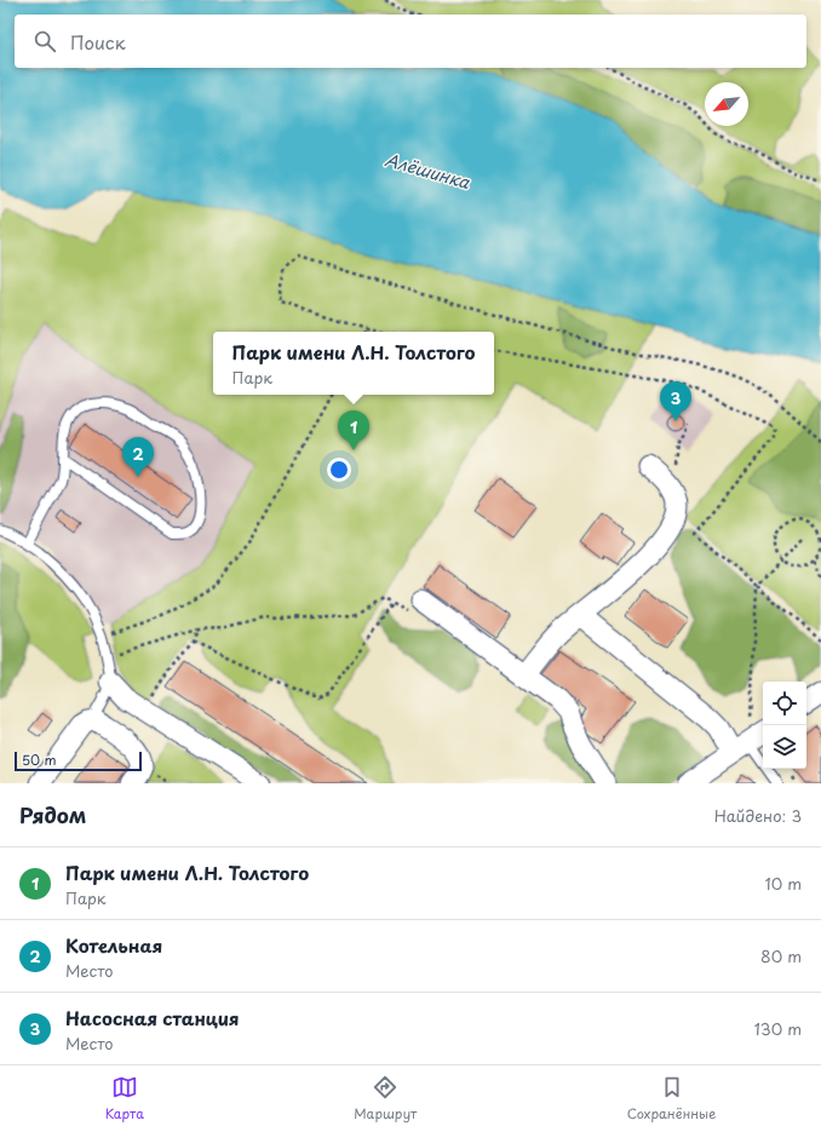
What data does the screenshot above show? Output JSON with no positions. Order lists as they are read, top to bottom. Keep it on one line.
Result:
{"water":["Алёшинка"],"scale_bar":"50 m","north":"bottom left","page":{"search":"Поиск","popup":["Парк имени Л.Н. Толстого","Парк"],"pins":["3","1","2"],"scale":"50 m","heading":["Рядом","Найдено: 3"],"list":[{"mark":"1","name":"Парк имени Л.Н. Толстого","note":"Парк","value":"10 m"},{"mark":"2","name":"Котельная","note":"Место","value":"80 m"},{"mark":"3","name":"Насосная станция","note":"Место","value":"130 m"}],"nav":["Карта","Маршрут","Сохранённые"]}}
